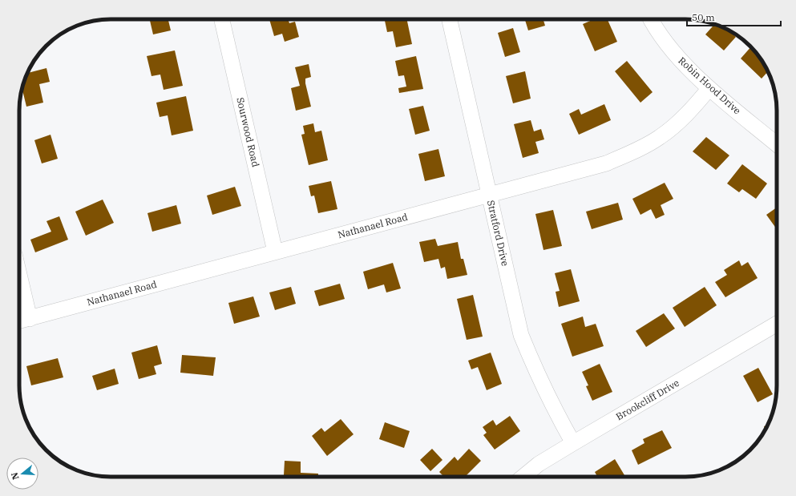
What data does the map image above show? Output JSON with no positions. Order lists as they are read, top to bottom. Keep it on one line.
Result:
{"streets":{"street":["Robin Hood Drive","Sourwood Road","Nathanael Road","Stratford Drive","Brookcliff Drive"]},"crossings":[["Robin Hood Drive","Nathanael Road"],["Sourwood Road","Nathanael Road"],["Nathanael Road","Stratford Drive"],["Stratford Drive","Brookcliff Drive"]],"scale_bar":"50 m","north":"left"}
